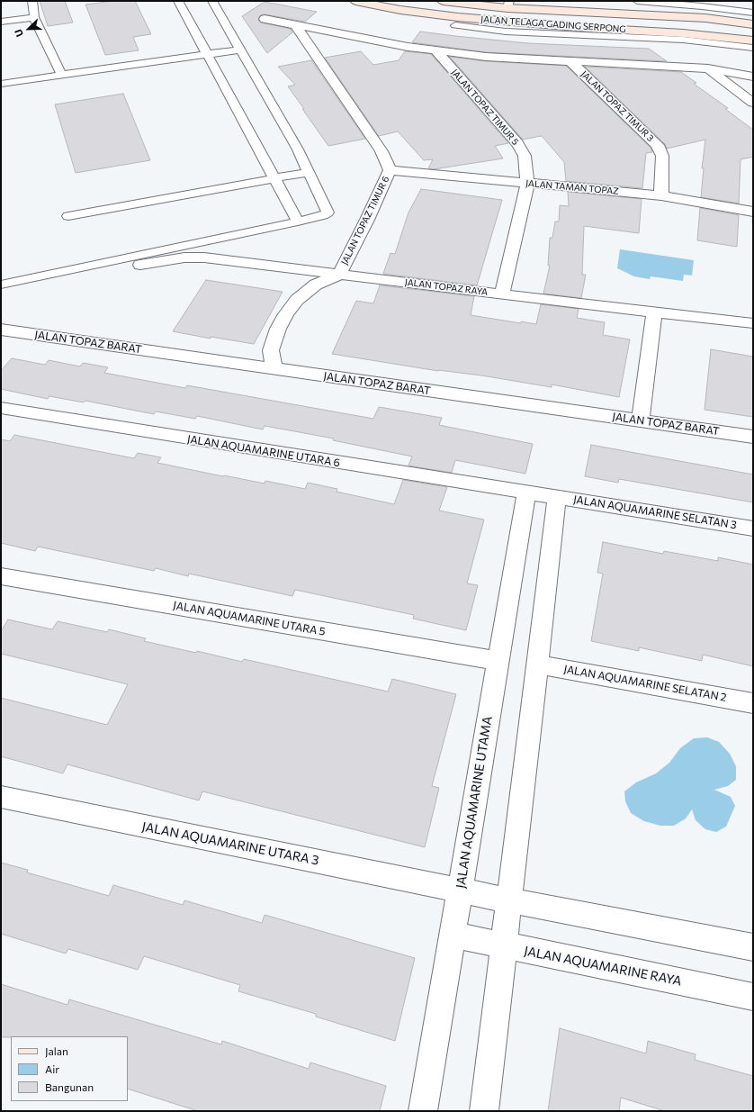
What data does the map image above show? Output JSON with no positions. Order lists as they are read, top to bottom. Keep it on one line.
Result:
{"streets":{"main road":["JALAN TELAGA GADING SERPONG"],"street":["JALAN TOPAZ TIMUR 3","JALAN TOPAZ TIMUR 5","JALAN TAMAN TOPAZ","JALAN TOPAZ TIMUR 6","JALAN TOPAZ RAYA","JALAN TOPAZ BARAT","JALAN AQUAMARINE UTARA 6","JALAN AQUAMARINE SELATAN 3","JALAN AQUAMARINE UTARA 5","JALAN AQUAMARINE SELATAN 2","JALAN AQUAMARINE UTAMA","JALAN AQUAMARINE UTARA 3","JALAN AQUAMARINE RAYA"]},"crossings":[["JALAN TOPAZ TIMUR 3","JALAN TAMAN TOPAZ"],["JALAN TOPAZ TIMUR 5","JALAN TAMAN TOPAZ"],["JALAN TOPAZ TIMUR 5","JALAN TOPAZ RAYA"],["JALAN TAMAN TOPAZ","JALAN TOPAZ TIMUR 6"],["JALAN TOPAZ TIMUR 6","JALAN TOPAZ RAYA"],["JALAN TOPAZ TIMUR 6","JALAN TOPAZ BARAT"],["JALAN AQUAMARINE UTARA 6","JALAN AQUAMARINE SELATAN 3"],["JALAN AQUAMARINE UTARA 6","JALAN AQUAMARINE UTAMA"],["JALAN AQUAMARINE UTARA 5","JALAN AQUAMARINE UTAMA"],["JALAN AQUAMARINE UTAMA","JALAN AQUAMARINE UTARA 3"],["JALAN AQUAMARINE UTAMA","JALAN AQUAMARINE RAYA"]],"legend":["Jalan","Air","Bangunan"],"north":"bottom left"}
